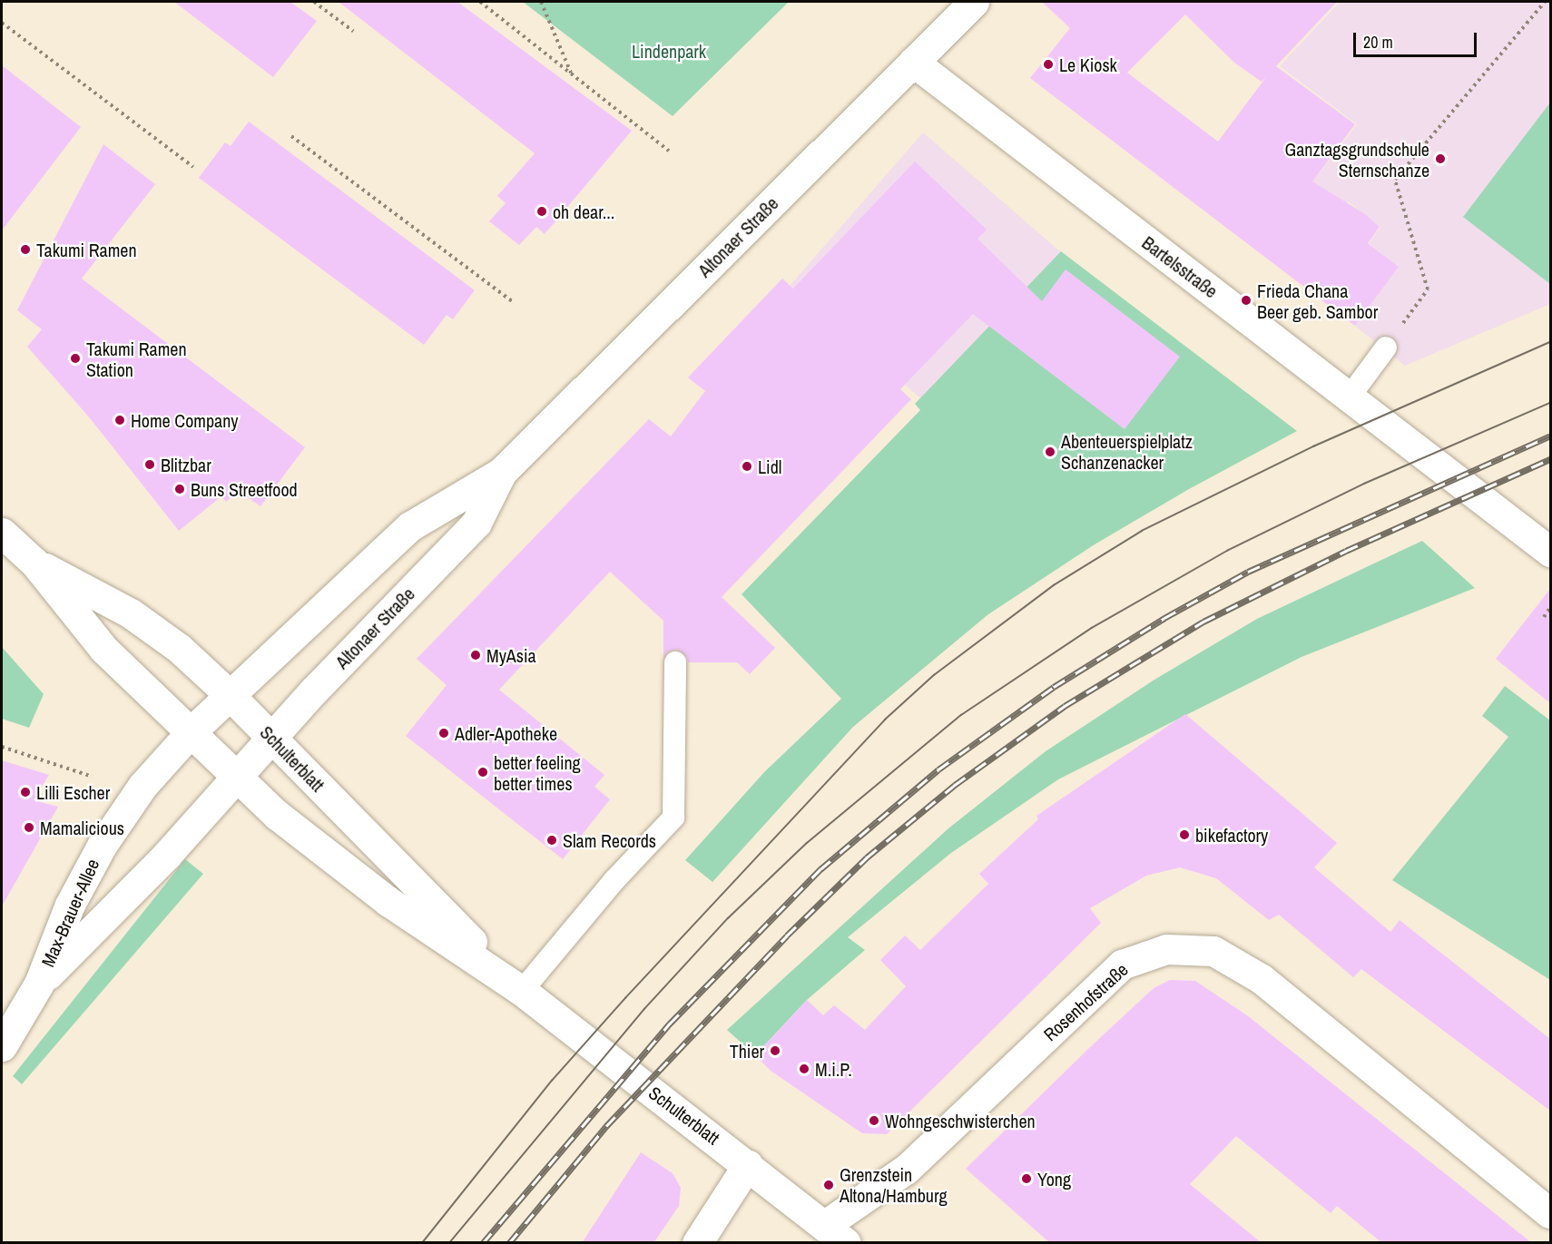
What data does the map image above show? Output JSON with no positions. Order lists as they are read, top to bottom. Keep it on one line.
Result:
{"streets":{"street":["Altonaer Straße","Bartelsstraße","Schulterblatt","Max-Brauer-Allee","Rosenhofstraße"]},"crossings":[["Altonaer Straße","Bartelsstraße"],["Altonaer Straße","Schulterblatt"],["Altonaer Straße","Max-Brauer-Allee"],["Schulterblatt","Max-Brauer-Allee"],["Schulterblatt","Rosenhofstraße"]],"parks":["Lindenpark"],"places":["Le Kiosk","Ganztagsgrundschule Sternschanze","oh dear...","Takumi Ramen","Frieda Chana Beer geb. Sambor","Takumi Ramen Station","Home Company","Abenteuerspielplatz Schanzenacker","Blitzbar","Lidl","Buns Streetfood","MyAsia","Adler-Apotheke","better feeling better times","Lilli Escher","Mamalicious","bikefactory","Slam Records","Thier","M.i.P.","Wohngeschwisterchen","Yong","Grenzstein Altona/Hamburg"],"scale_bar":"20 m"}
